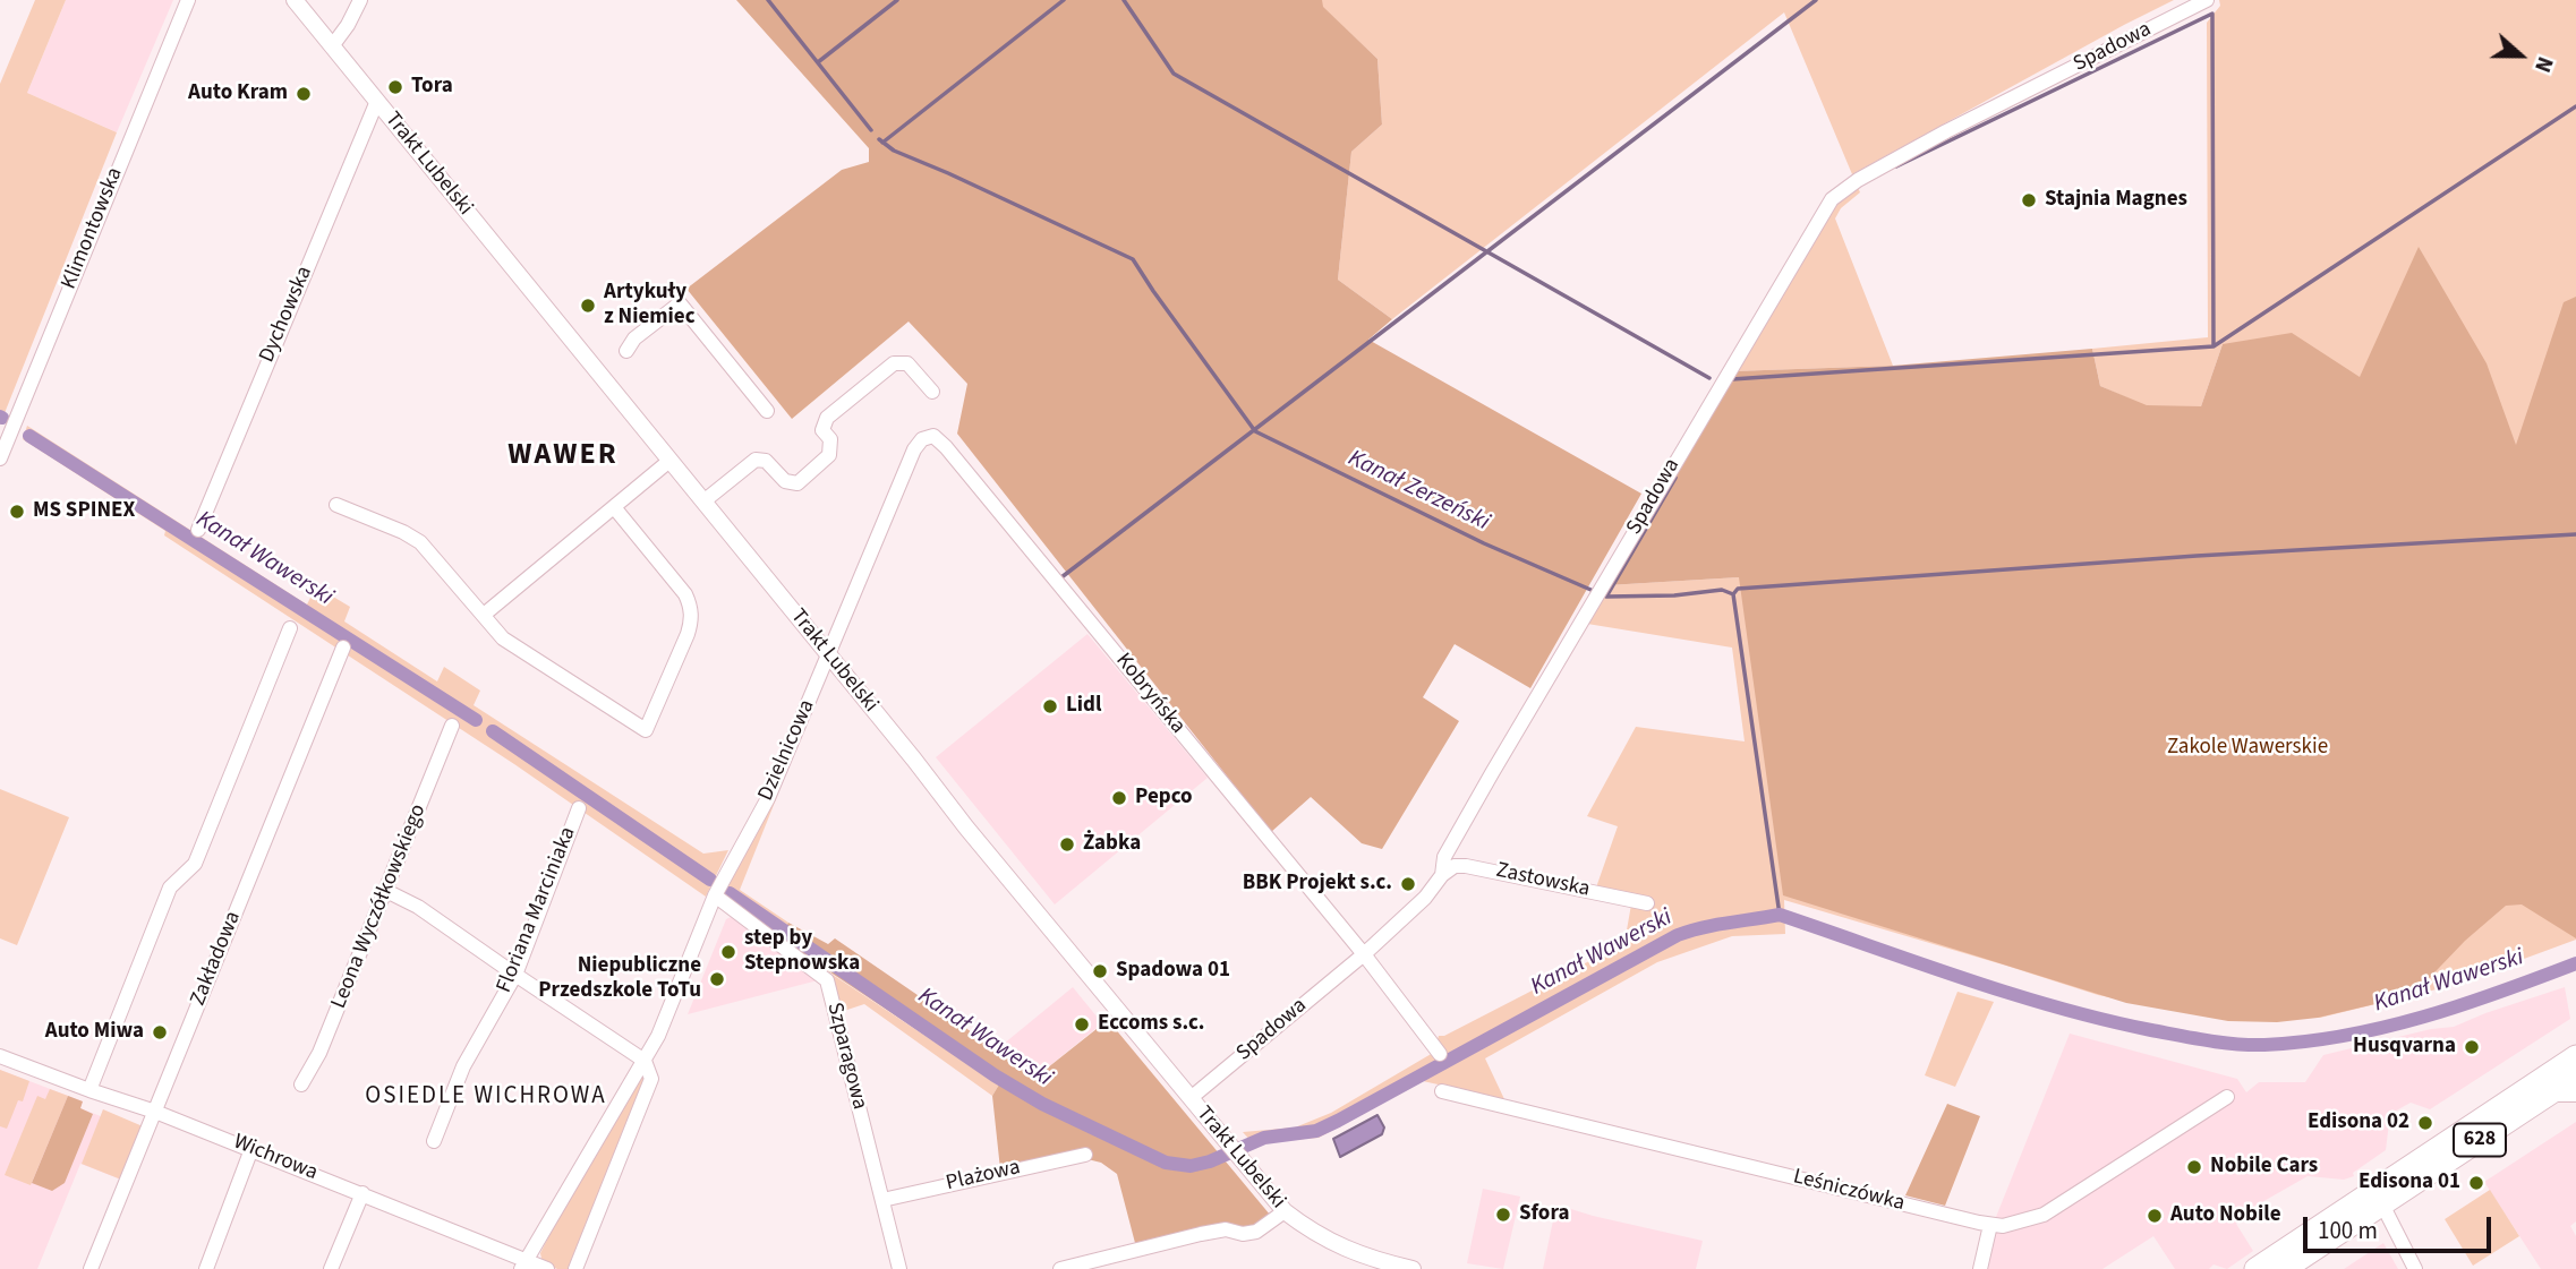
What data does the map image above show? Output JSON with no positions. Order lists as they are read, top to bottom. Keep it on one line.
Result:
{"streets":{"main road":["628"],"street":["Spadowa","Trakt Lubelski","Klimontowska","Dychowska","Kobryńska","Dzielnicowa","Zastowska","Leona Wyczółkowskiego","Floriana Marciniaka","Zakładowa","Szparagowa","Wichrowa","Plażowa","Leśniczówka"]},"crossings":[["Spadowa","Trakt Lubelski"],["Spadowa","Kobryńska"],["Spadowa","Zastowska"],["Trakt Lubelski","Dychowska"],["Trakt Lubelski","Dzielnicowa"],["Kobryńska","Dzielnicowa"],["Dzielnicowa","Szparagowa"],["Dzielnicowa","Wichrowa"],["Zakładowa","Wichrowa"],["Szparagowa","Plażowa"]],"districts":["WAWER","OSIEDLE WICHROWA"],"water":["Kanał Zerzeński","Kanał Wawerski"],"parks":["Zakole Wawerskie"],"places":["Tora","Auto Kram","Stajnia Magnes","Artykuły z Niemiec","MS SPINEX","Lidl","Pepco","Żabka","BBK Projekt s.c.","step by Stepnowska","Spadowa 01","Niepubliczne Przedszkole ToTu","Eccoms s.c.","Auto Miwa","Husqvarna","Edisona 02","Nobile Cars","Edisona 01","Sfora","Auto Nobile"],"scale_bar":"100 m","north":"right"}
